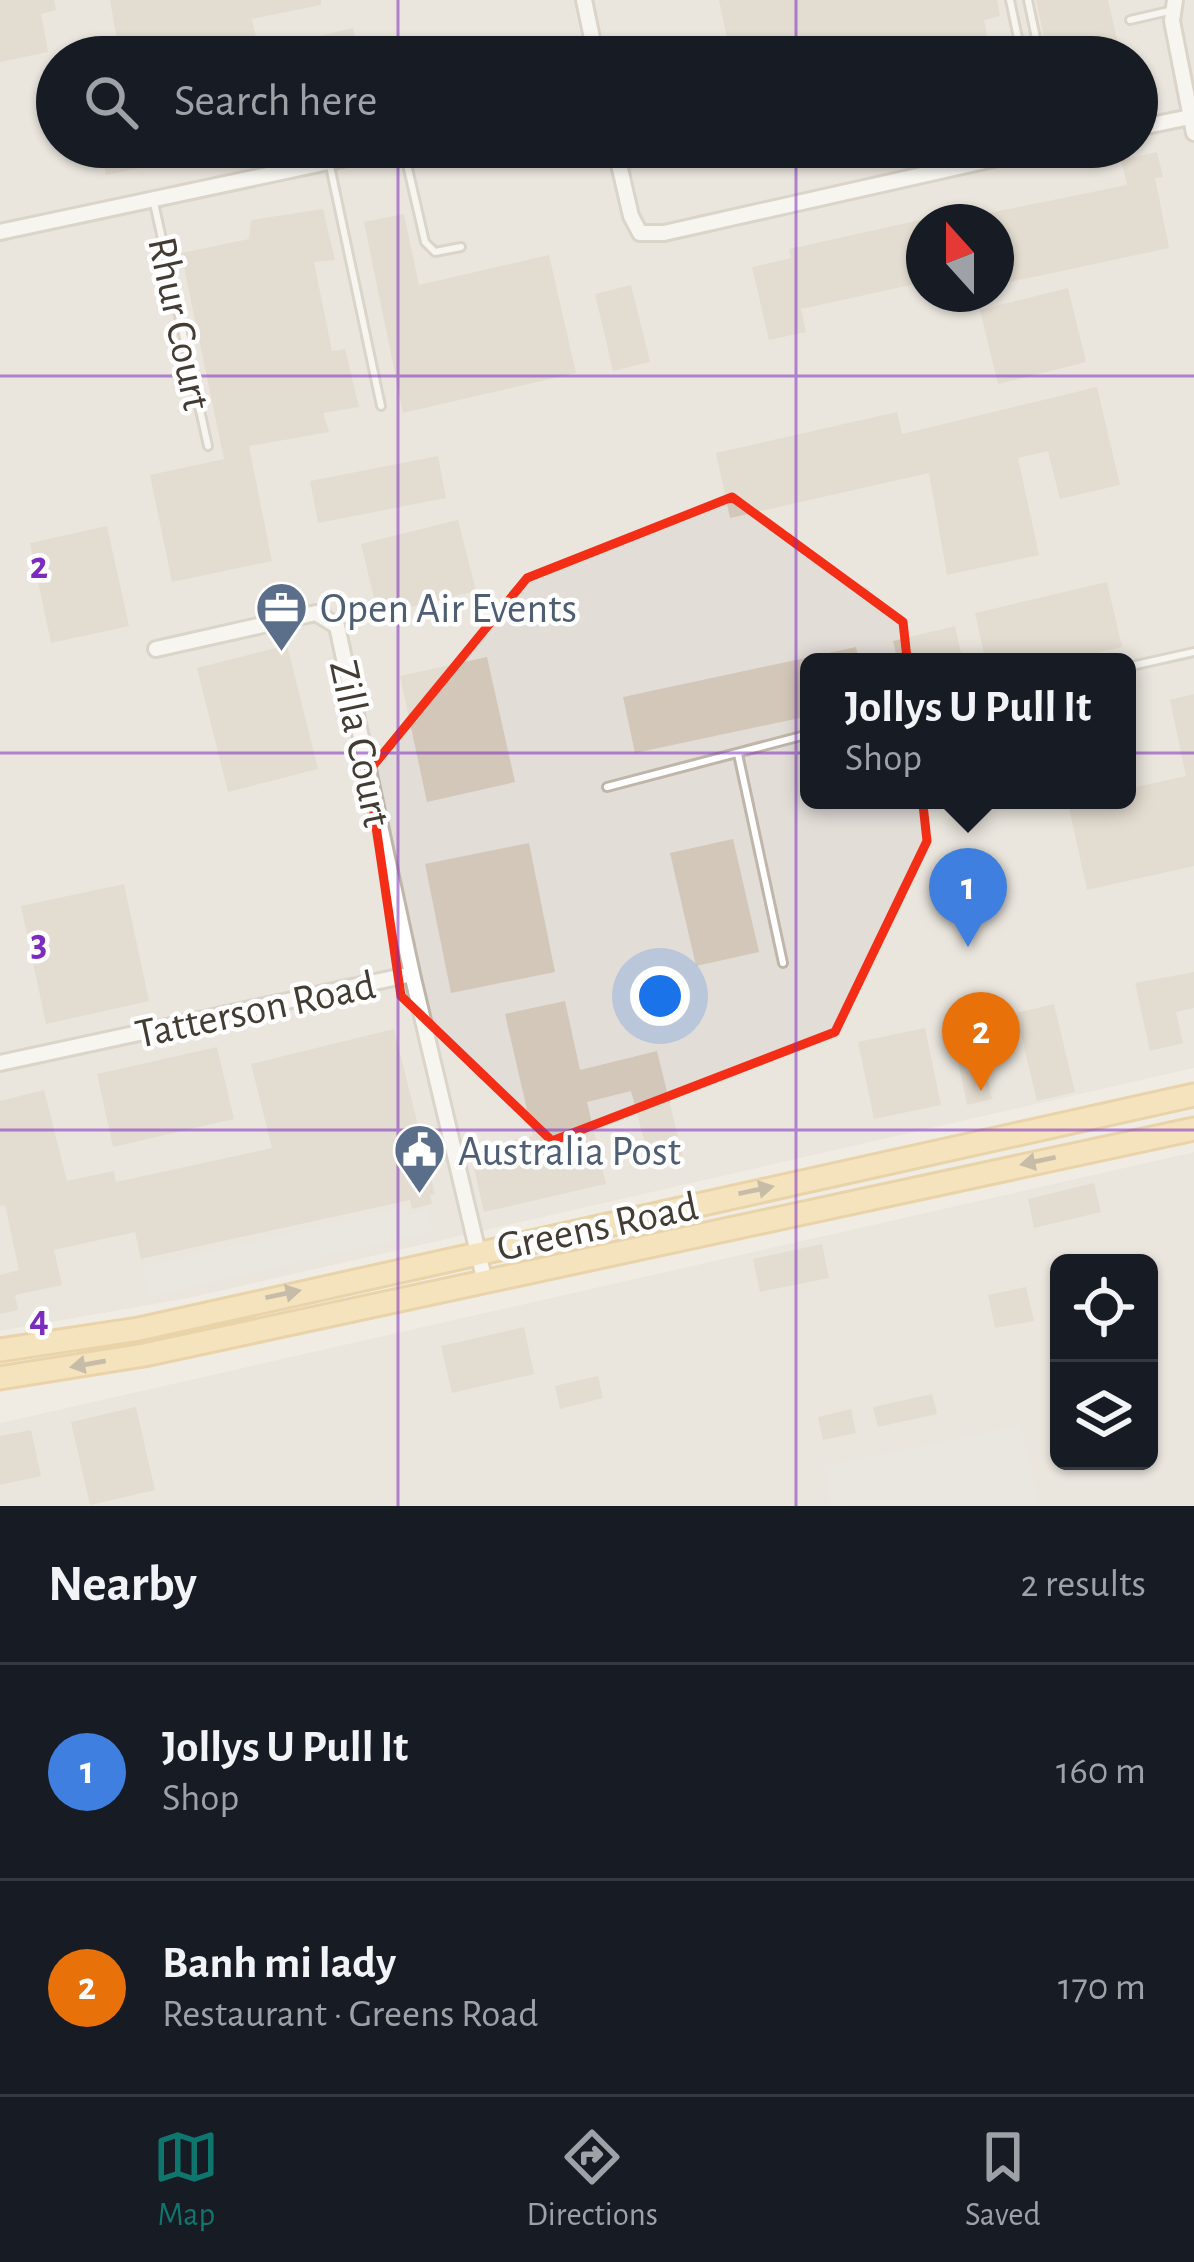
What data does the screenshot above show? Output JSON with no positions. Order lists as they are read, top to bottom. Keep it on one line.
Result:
{"streets":{"main road":["Greens Road"],"street":["Zilla Court","Tatterson Road"],"lane":["Rhur Court"]},"crossings":[["Zilla Court","Tatterson Road"],["Tatterson Road","Greens Road"]],"places":{"office":["Open Air Events"],"public building":["Australia Post"]},"north":"top","page":{"search":"Search here","popup":["Jollys U Pull It","Shop"],"pins":["1","2"],"heading":["Nearby","2 results"],"list":[{"mark":"1","name":"Jollys U Pull It","note":"Shop","value":"160 m"},{"mark":"2","name":"Banh mi lady","note":"Restaurant · Greens Road","value":"170 m"}],"nav":["Map","Directions","Saved"]},"grid":{"rows":["2","3","4"]}}
